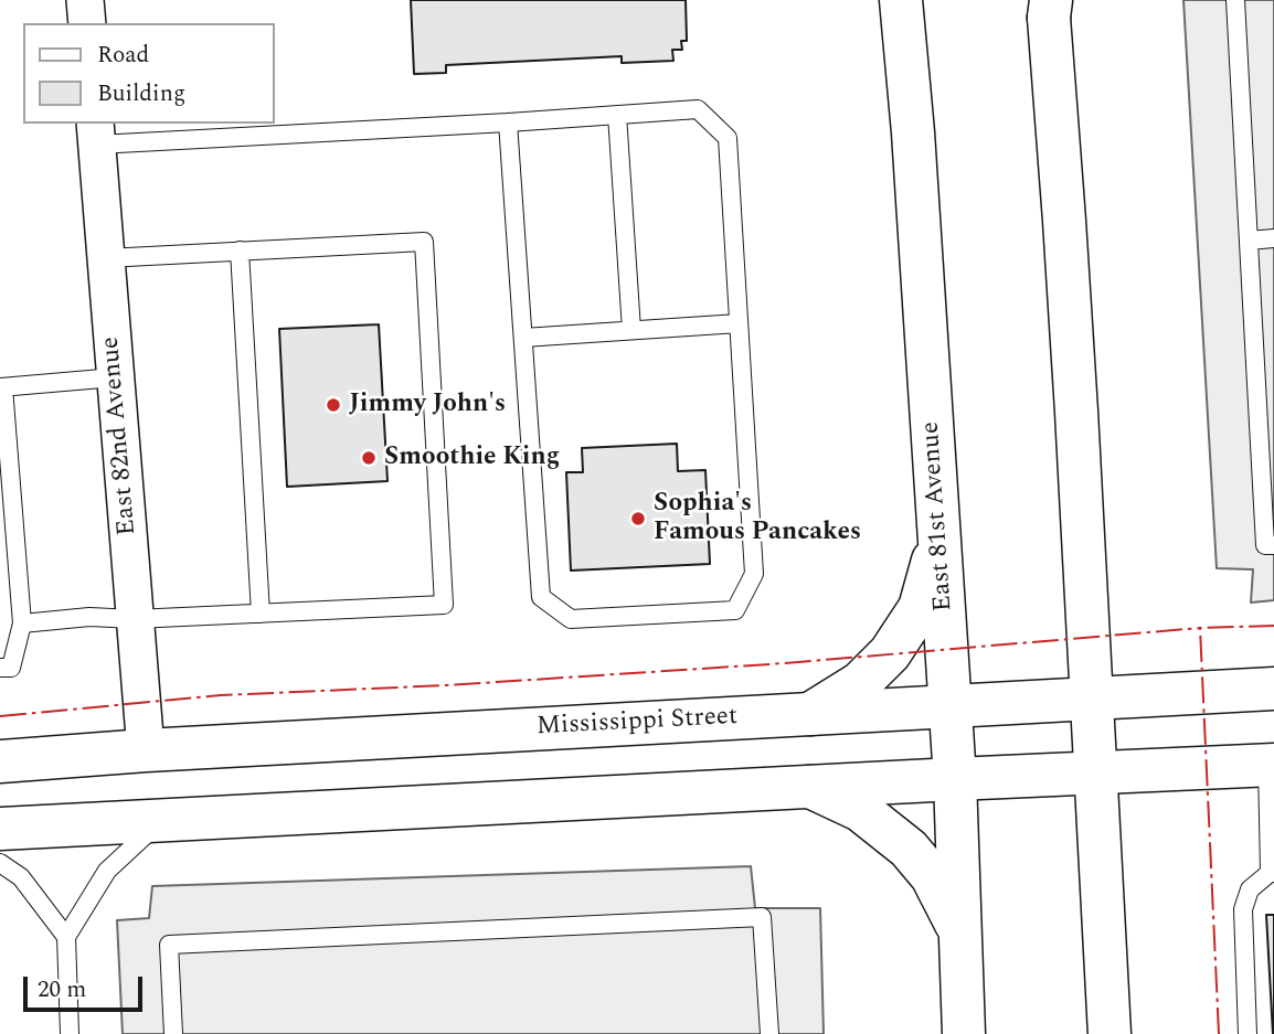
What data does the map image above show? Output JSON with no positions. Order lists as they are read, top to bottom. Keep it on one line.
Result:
{"streets":{"main road":["East 81st Avenue","Mississippi Street"],"street":["East 82nd Avenue"]},"crossings":[["East 82nd Avenue","Mississippi Street"],["East 81st Avenue","Mississippi Street"]],"places":["Jimmy John's","Smoothie King","Sophia's Famous Pancakes"],"legend":["Road","Building"],"scale_bar":"20 m"}
